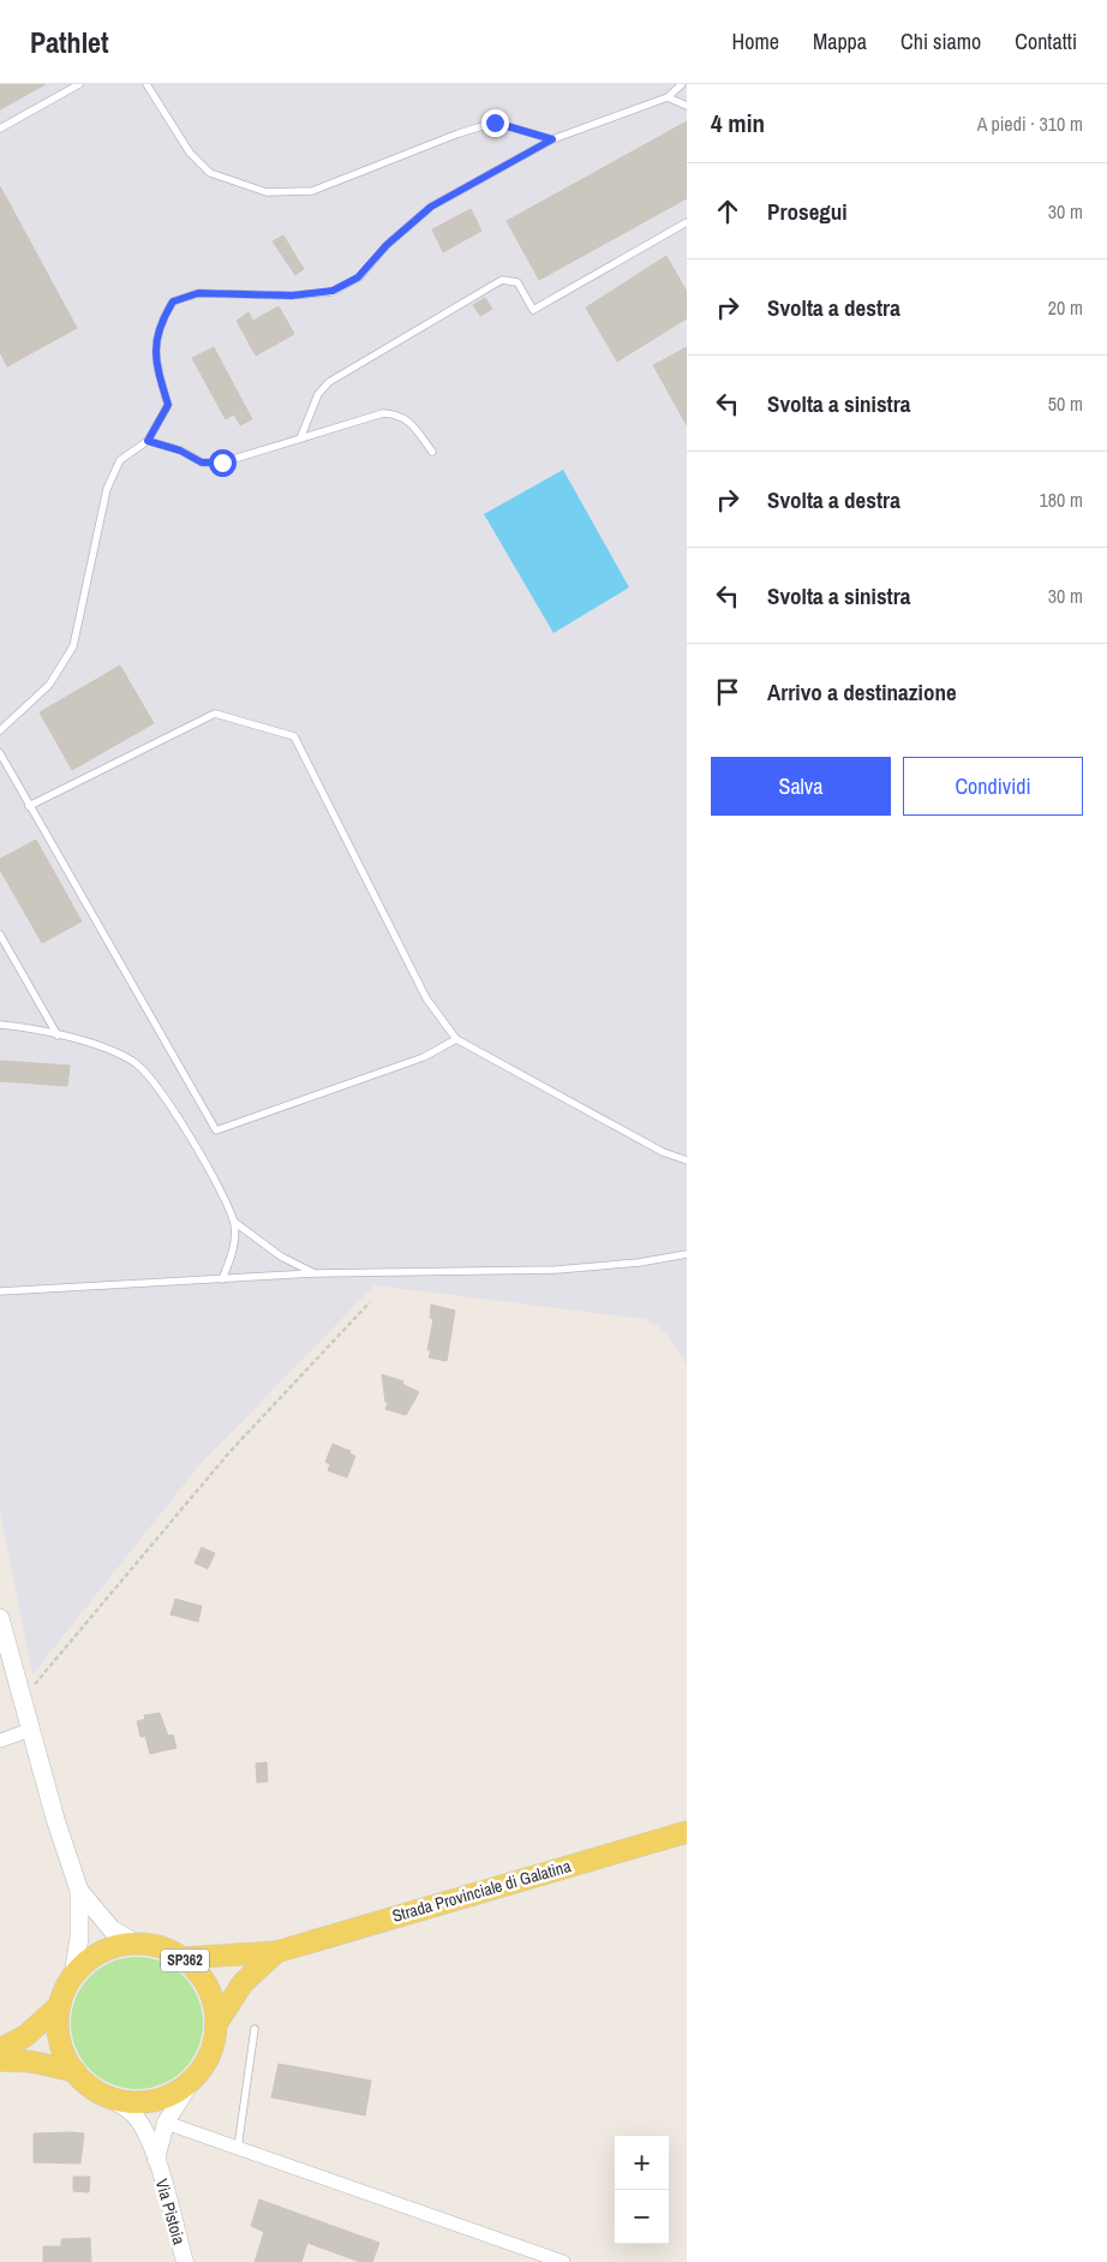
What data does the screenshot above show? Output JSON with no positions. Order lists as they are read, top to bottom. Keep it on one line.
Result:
{"streets":{"main road":["Strada Provinciale di Galatina","SP362"],"street":["Via Pistoia"]},"crossings":[["Strada Provinciale di Galatina","Via Pistoia"]],"page":{"header":"Pathlet","nav":["Home","Mappa","Chi siamo","Contatti"],"heading":["4 min","A piedi · 310 m"],"list":[["Prosegui","30 m"],["Svolta a destra","20 m"],["Svolta a sinistra","50 m"],["Svolta a destra","180 m"],["Svolta a sinistra","30 m"],"Arrivo a destinazione"],"buttons":["Salva","Condividi"],"map_buttons":["+","−"]}}
